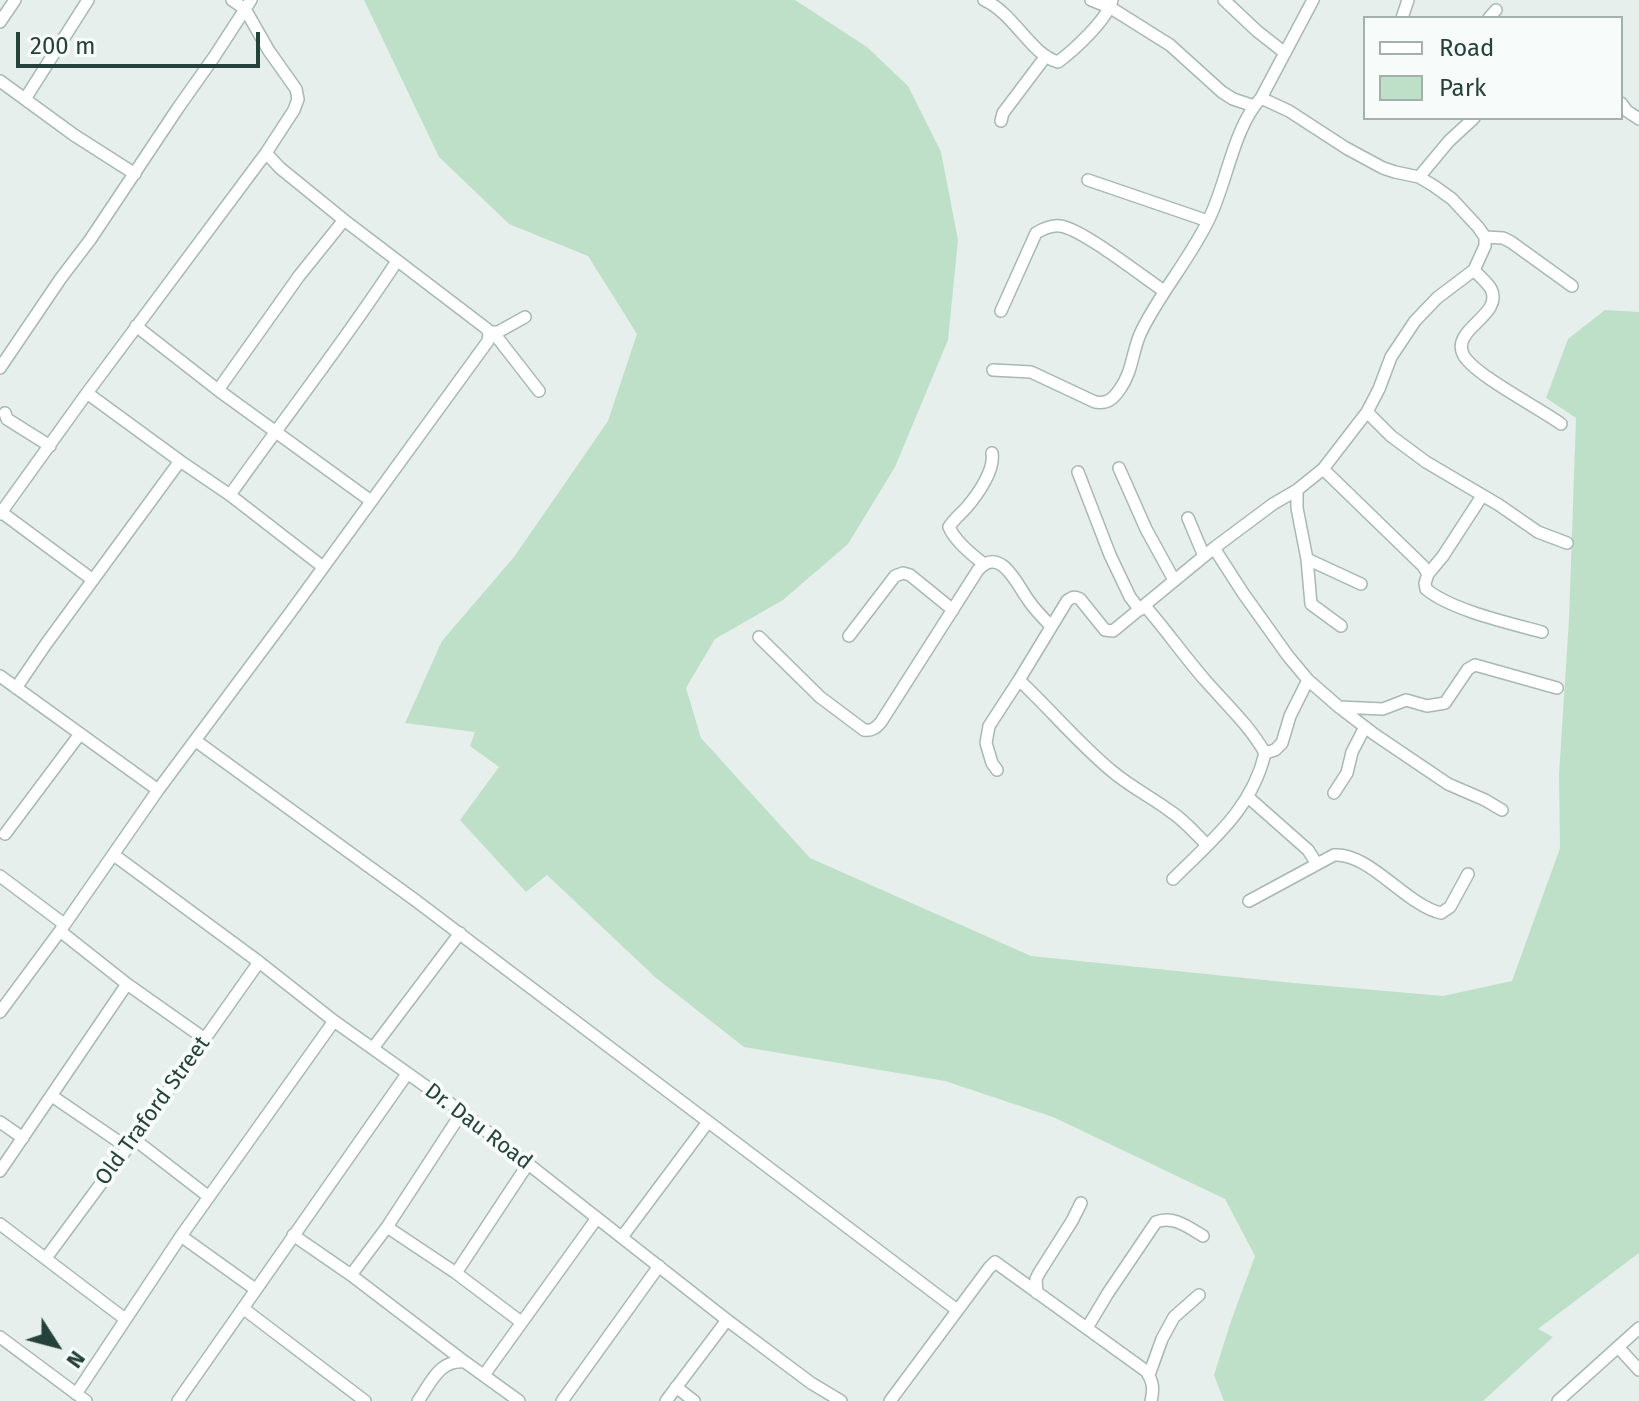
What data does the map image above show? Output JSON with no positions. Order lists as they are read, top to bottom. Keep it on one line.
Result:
{"streets":{"street":["Old Traford Street","Dr. Dau Road"]},"crossings":[["Old Traford Street","Dr. Dau Road"]],"legend":["Road","Park"],"scale_bar":"200 m","north":"bottom right"}
